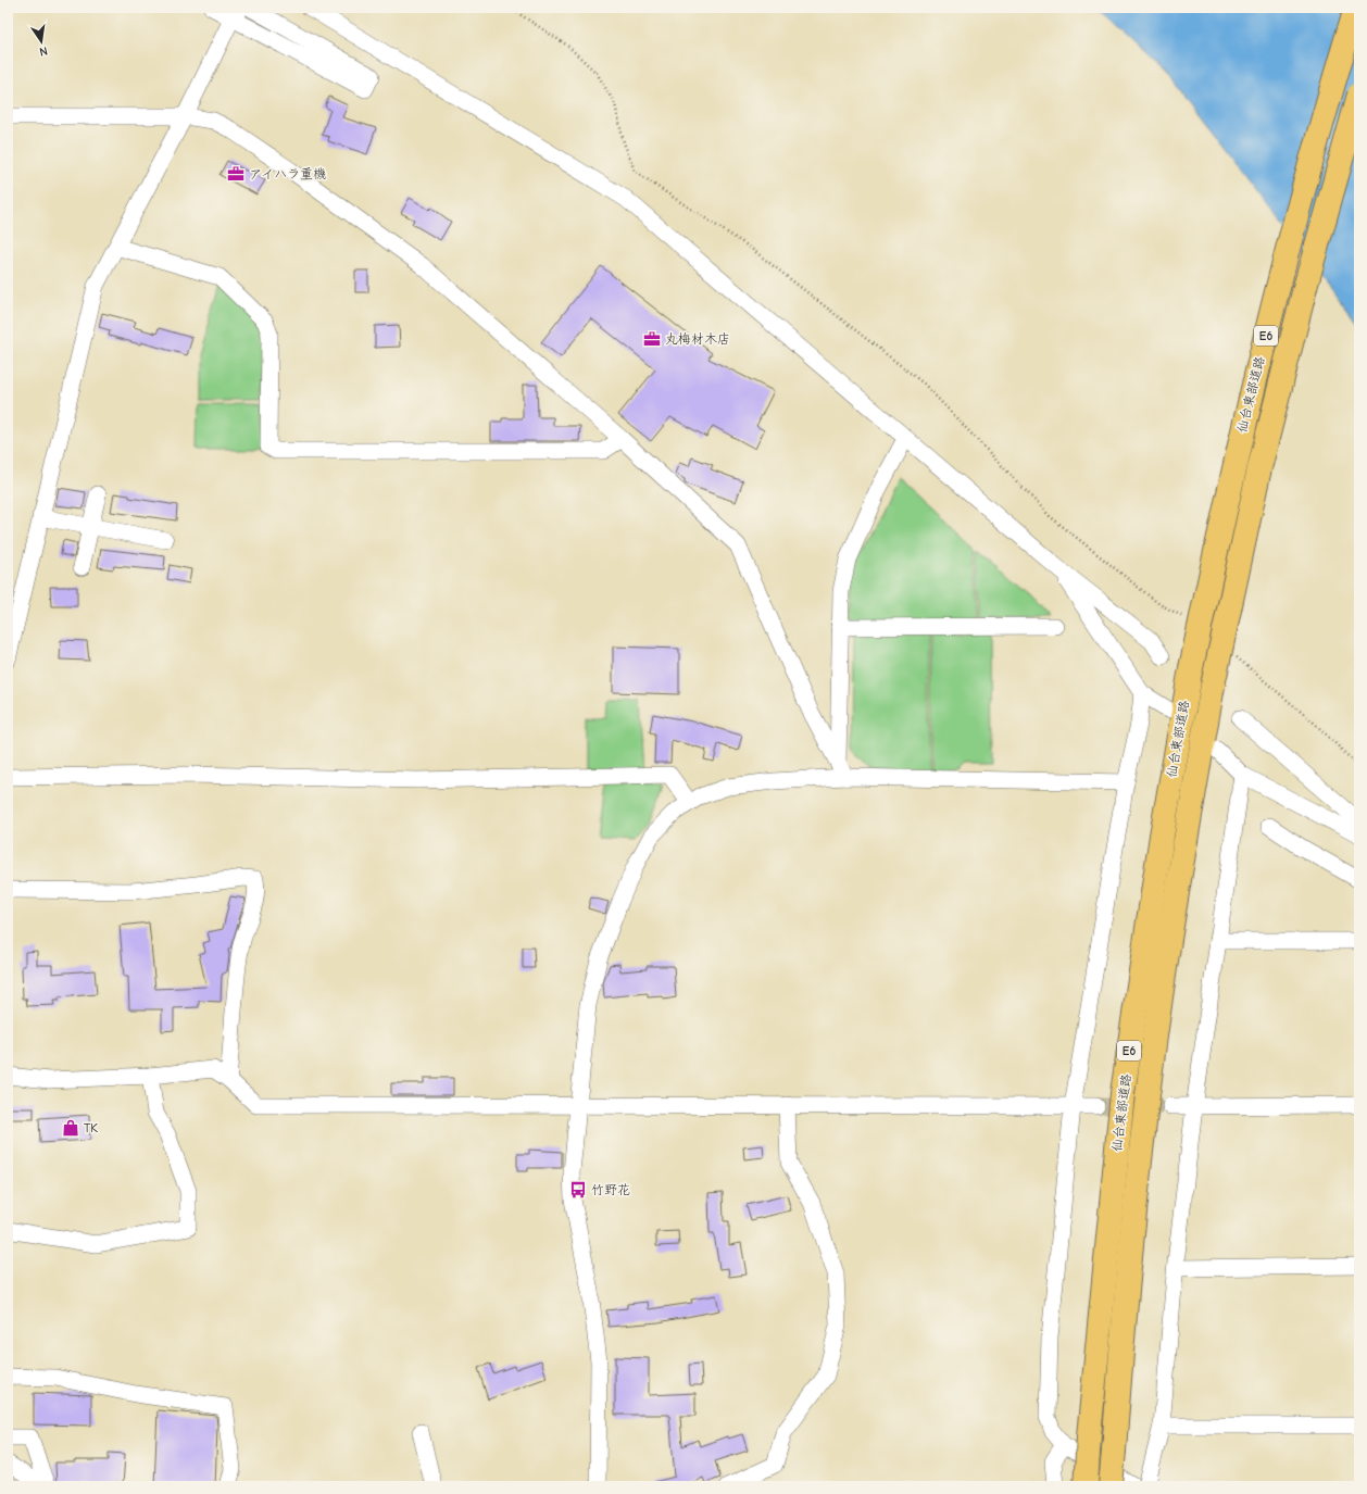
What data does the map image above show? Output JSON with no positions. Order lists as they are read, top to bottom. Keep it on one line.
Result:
{"streets":{"highway":["E6","仙台東部道路"]},"places":{"office":["アイハラ重機","丸梅材木店"],"shop":["TK"],"bus stop":["竹野花"]},"north":"bottom"}
